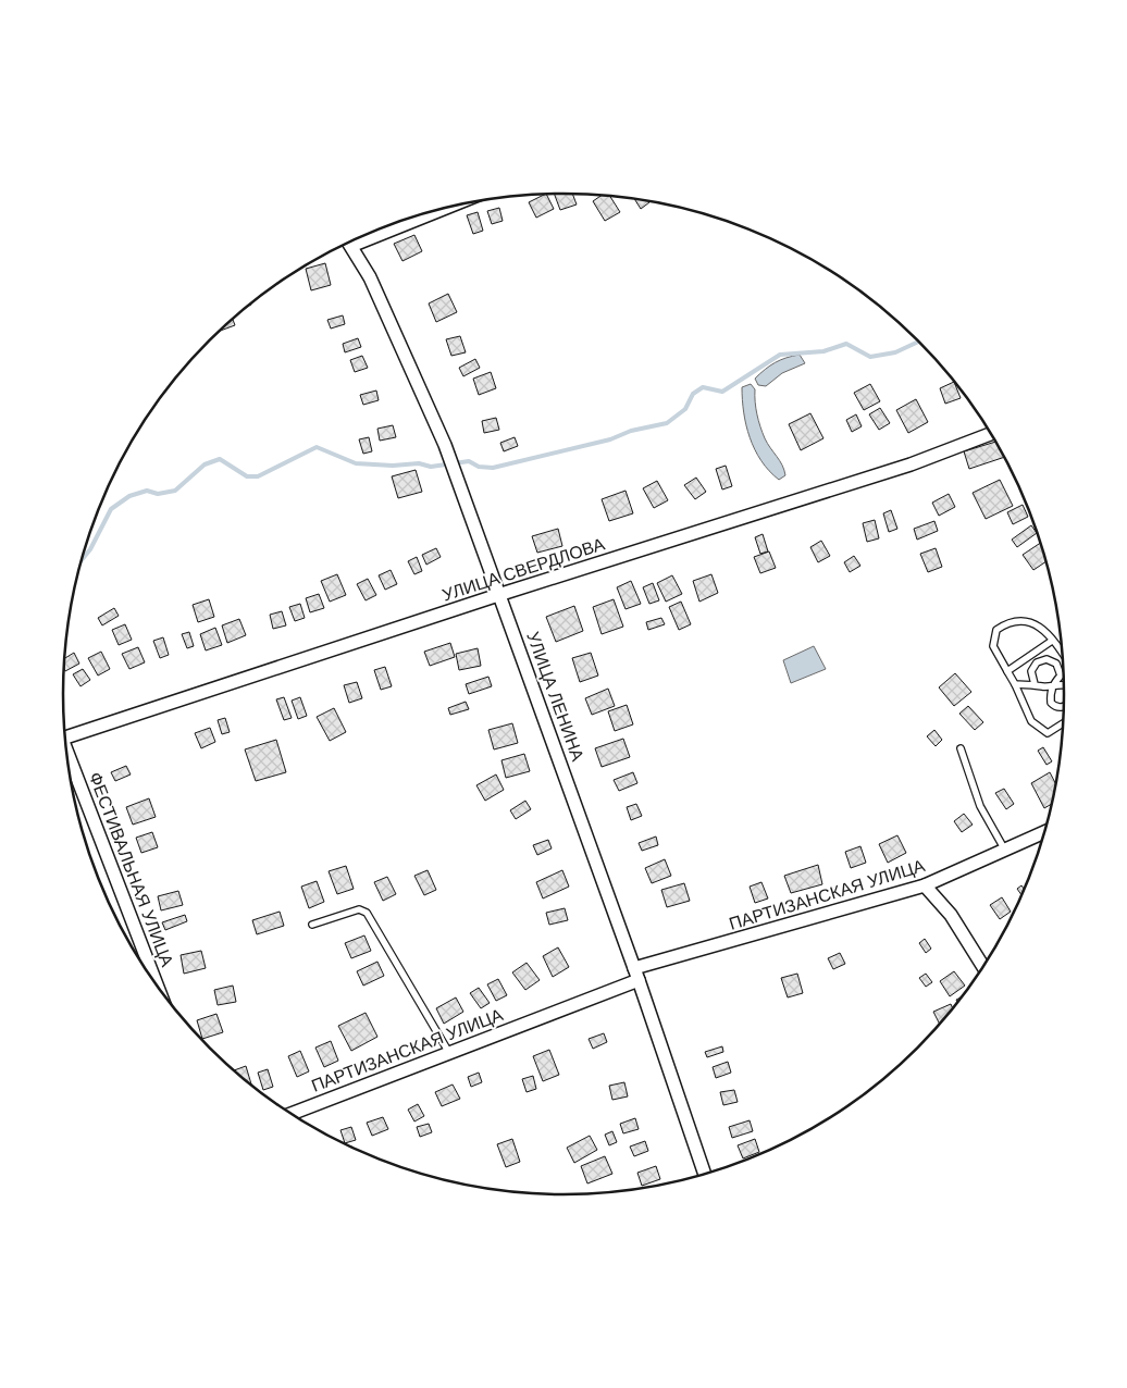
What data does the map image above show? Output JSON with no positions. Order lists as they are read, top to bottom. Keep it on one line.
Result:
{"streets":{"street":["УЛИЦА СВЕРДЛОВА","УЛИЦА ЛЕНИНА","ФЕСТИВАЛЬНАЯ УЛИЦА","ПАРТИЗАНСКАЯ УЛИЦА"]},"crossings":[["УЛИЦА СВЕРДЛОВА","УЛИЦА ЛЕНИНА"],["УЛИЦА ЛЕНИНА","ПАРТИЗАНСКАЯ УЛИЦА"]]}
